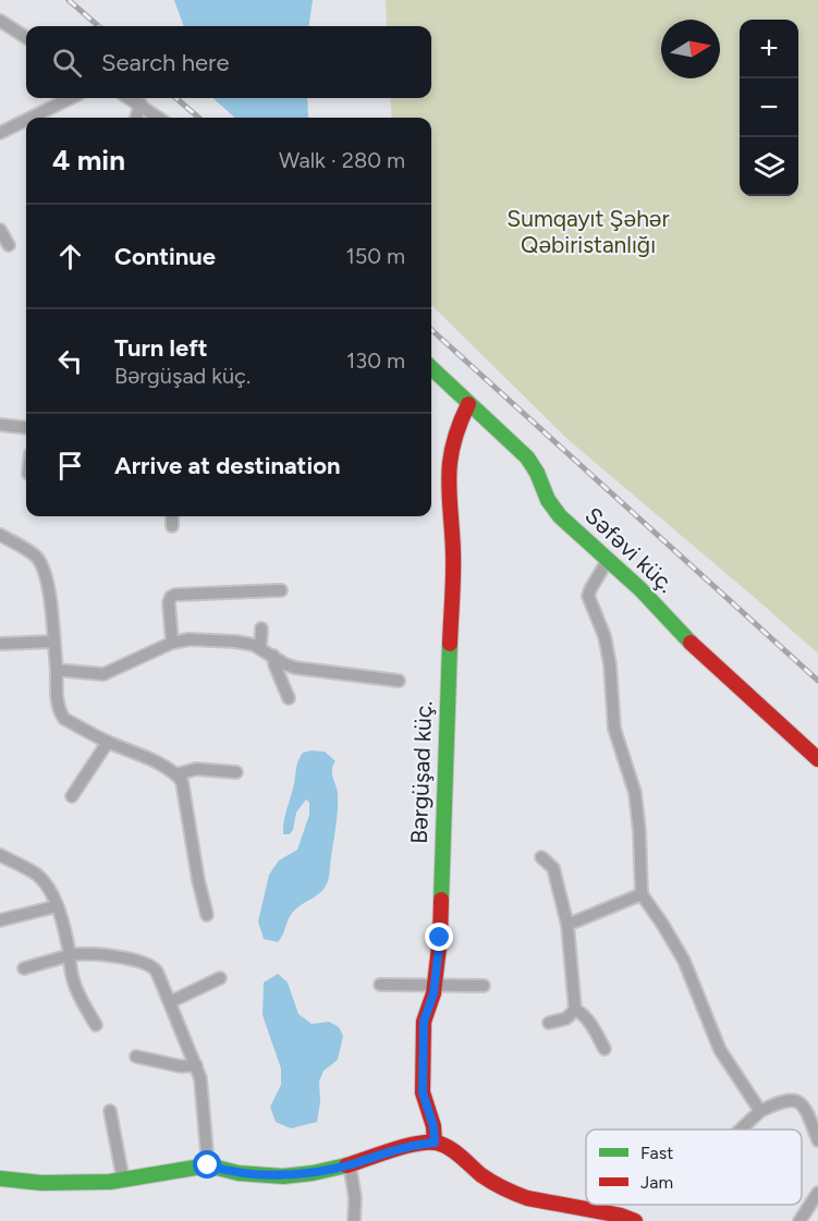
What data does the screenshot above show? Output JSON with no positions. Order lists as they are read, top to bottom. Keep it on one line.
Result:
{"streets":{"street":["Səfəvi küç.","Bərgüşad küç."]},"crossings":[["Səfəvi küç.","Bərgüşad küç."]],"parks":["Sumqayıt Şəhər Qəbiristanlığı"],"legend":["Fast","Jam"],"north":"right","page":{"map_buttons":["+","−"],"search":"Search here","heading":["4 min","Walk · 280 m"],"list":[["Continue","150 m"],["Turn left","Bərgüşad küç.","130 m"],"Arrive at destination"]}}
